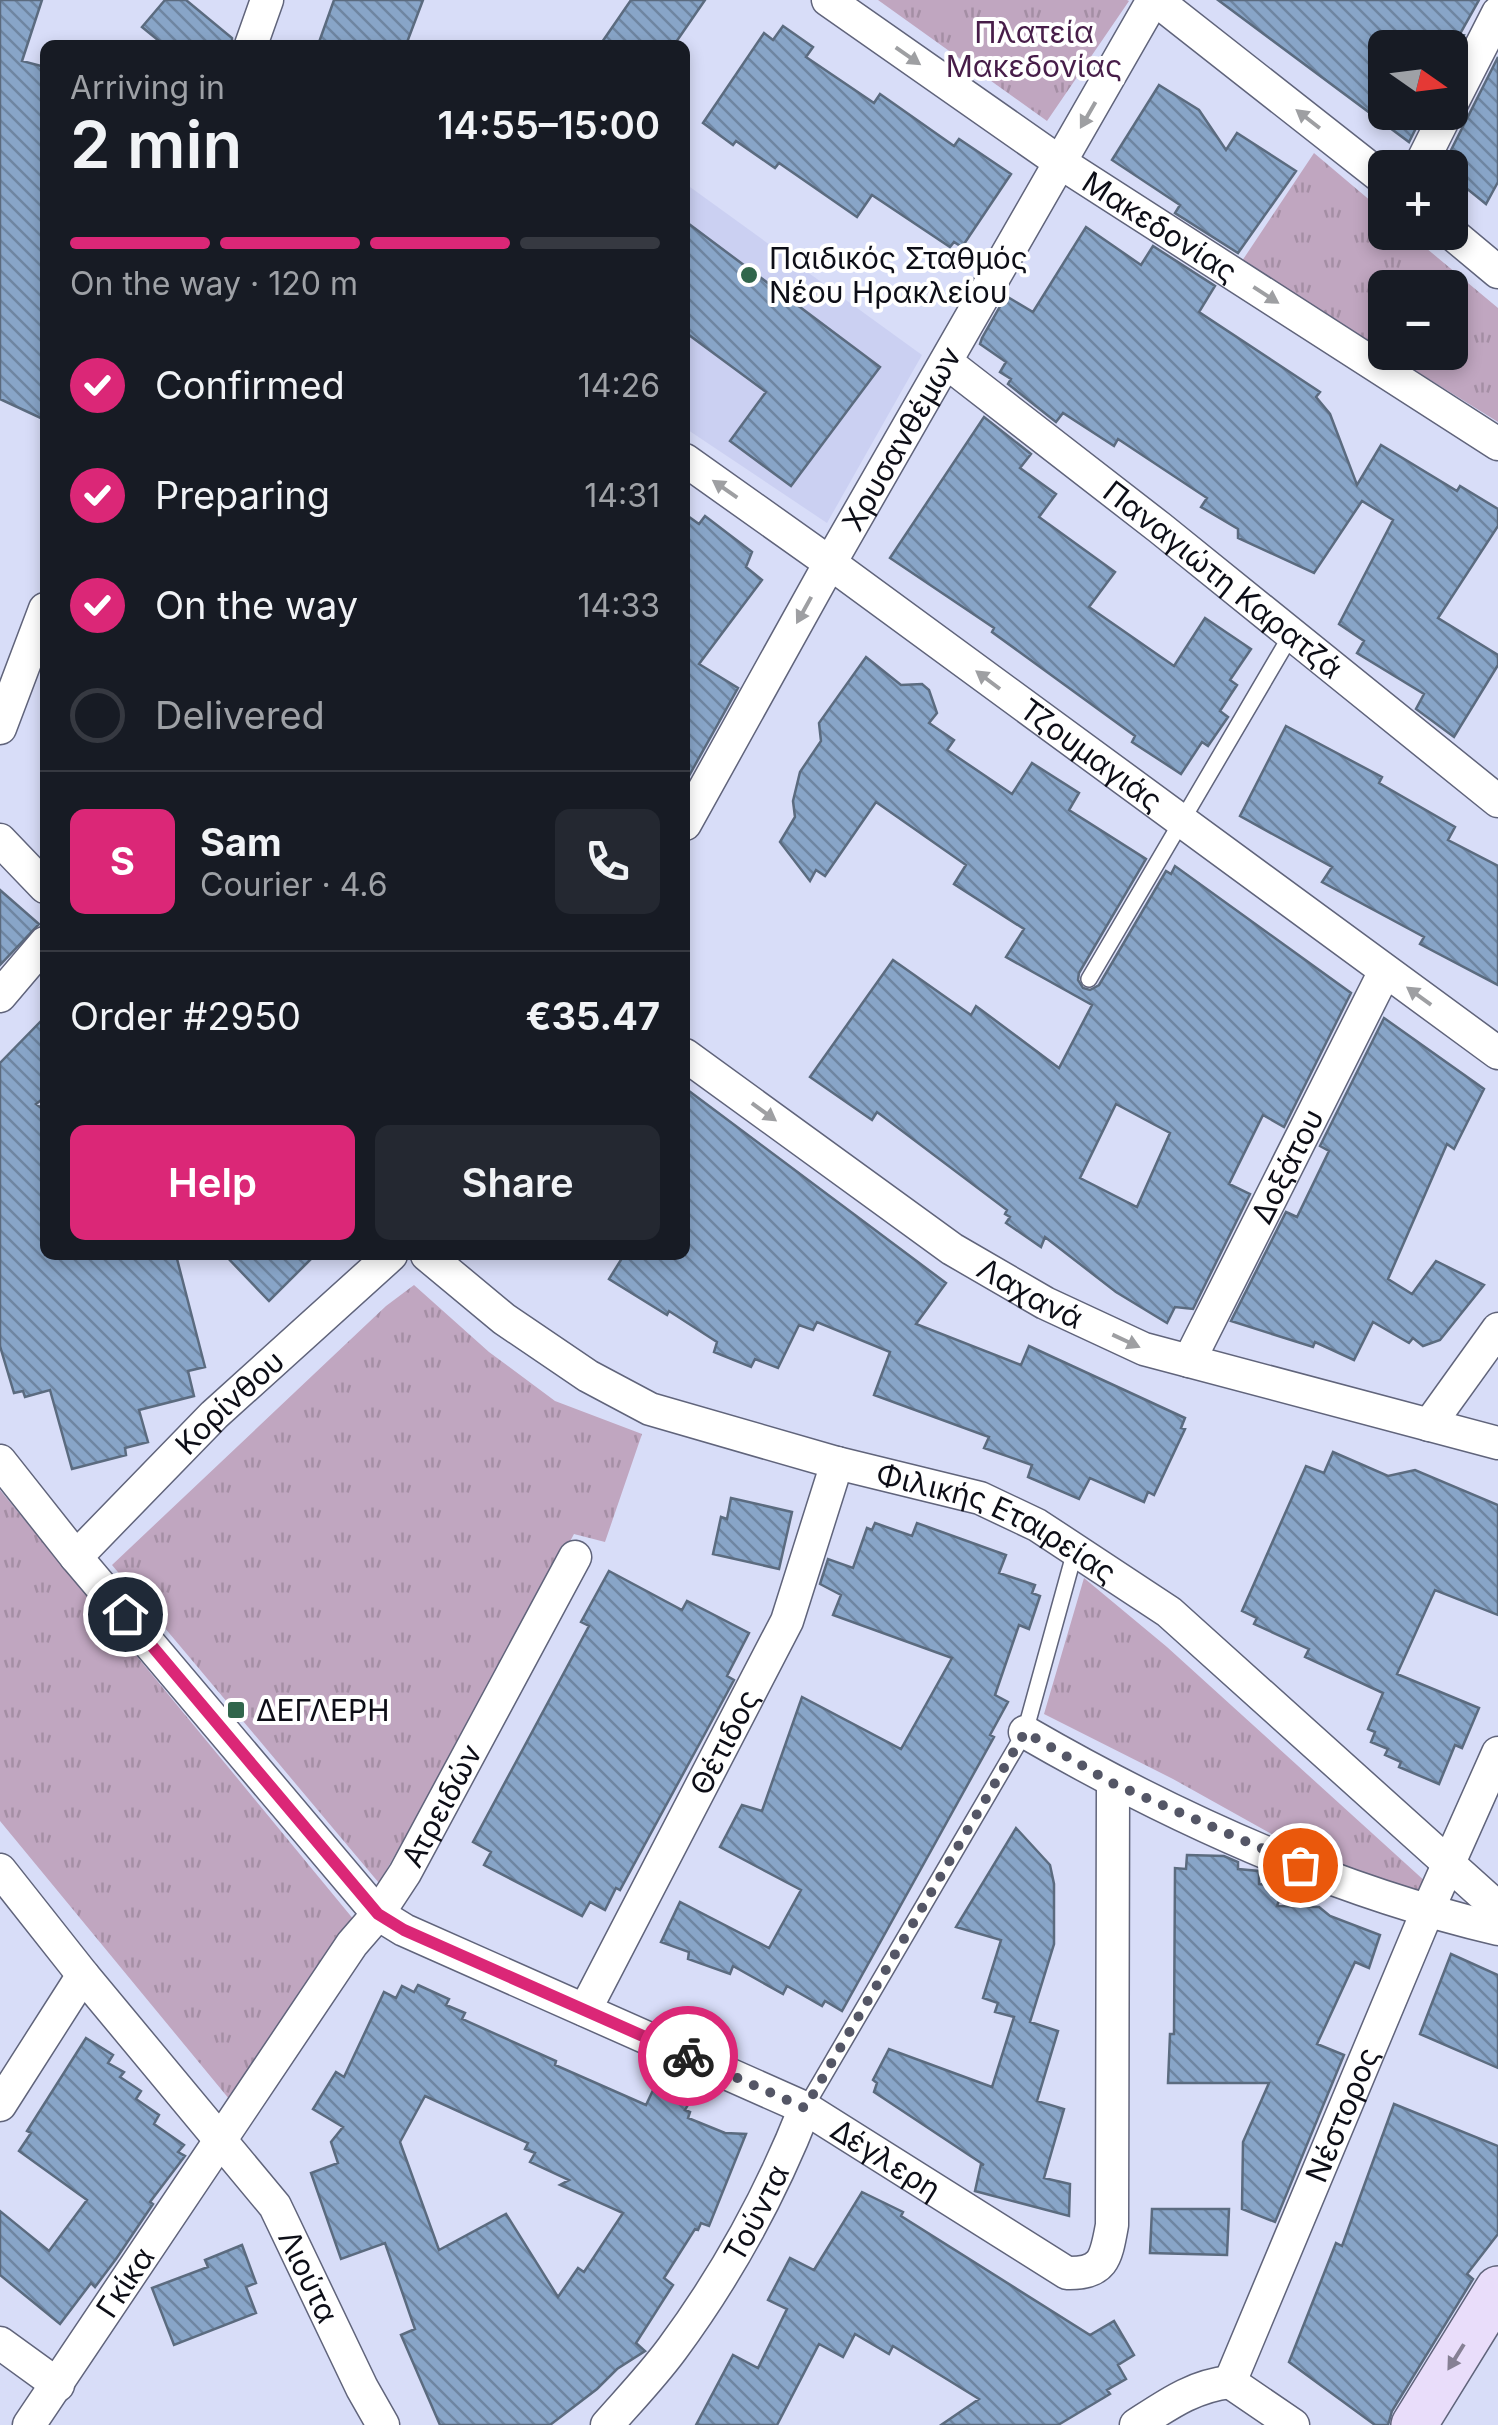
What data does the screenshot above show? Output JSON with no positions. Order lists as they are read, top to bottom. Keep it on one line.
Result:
{"streets":{"street":["Μακεδονίας","Χρυσανθέμων","Παναγιώτη Καρατζά","Τζουμαγιάς","Δοξάτου","Λαχανά","Κορίνθου","Φιλικής Εταιρείας","Θέτιδος","Ατρειδών","Νέστορος","Δέγλερη","Τούντα","Λιούτα","Γκίκα"]},"crossings":[["Μακεδονίας","Χρυσανθέμων"],["Χρυσανθέμων","Παναγιώτη Καρατζά"],["Χρυσανθέμων","Τζουμαγιάς"],["Τζουμαγιάς","Δοξάτου"],["Δοξάτου","Λαχανά"],["Κορίνθου","Δέγλερη"],["Φιλικής Εταιρείας","Θέτιδος"],["Φιλικής Εταιρείας","Νέστορος"],["Φιλικής Εταιρείας","Τούντα"],["Θέτιδος","Δέγλερη"],["Ατρειδών","Δέγλερη"],["Ατρειδών","Λιούτα"],["Ατρειδών","Γκίκα"],["Δέγλερη","Τούντα"],["Λιούτα","Γκίκα"]],"one_way":["Χρυσανθέμων","Τζουμαγιάς","Λαχανά"],"parks":["Πλατεία Μακεδονίας"],"places":{"other":["Παιδικός Σταθμός Νέου Ηρακλείου"],"transit":["ΔΕΓΛΕΡΗ"]},"north":"right","page":{"map_buttons":["+","−"],"heading":["2 min","Arriving in","14:55–15:00"],"panel":["Sam","Courier · 4.6","Order #2950","€35.47"],"bar":"On the way · 120 m","list":[["Confirmed","14:26"],["Preparing","14:31"],["On the way","14:33"],"Delivered"],"round":"S","buttons":["Help","Share"]}}
